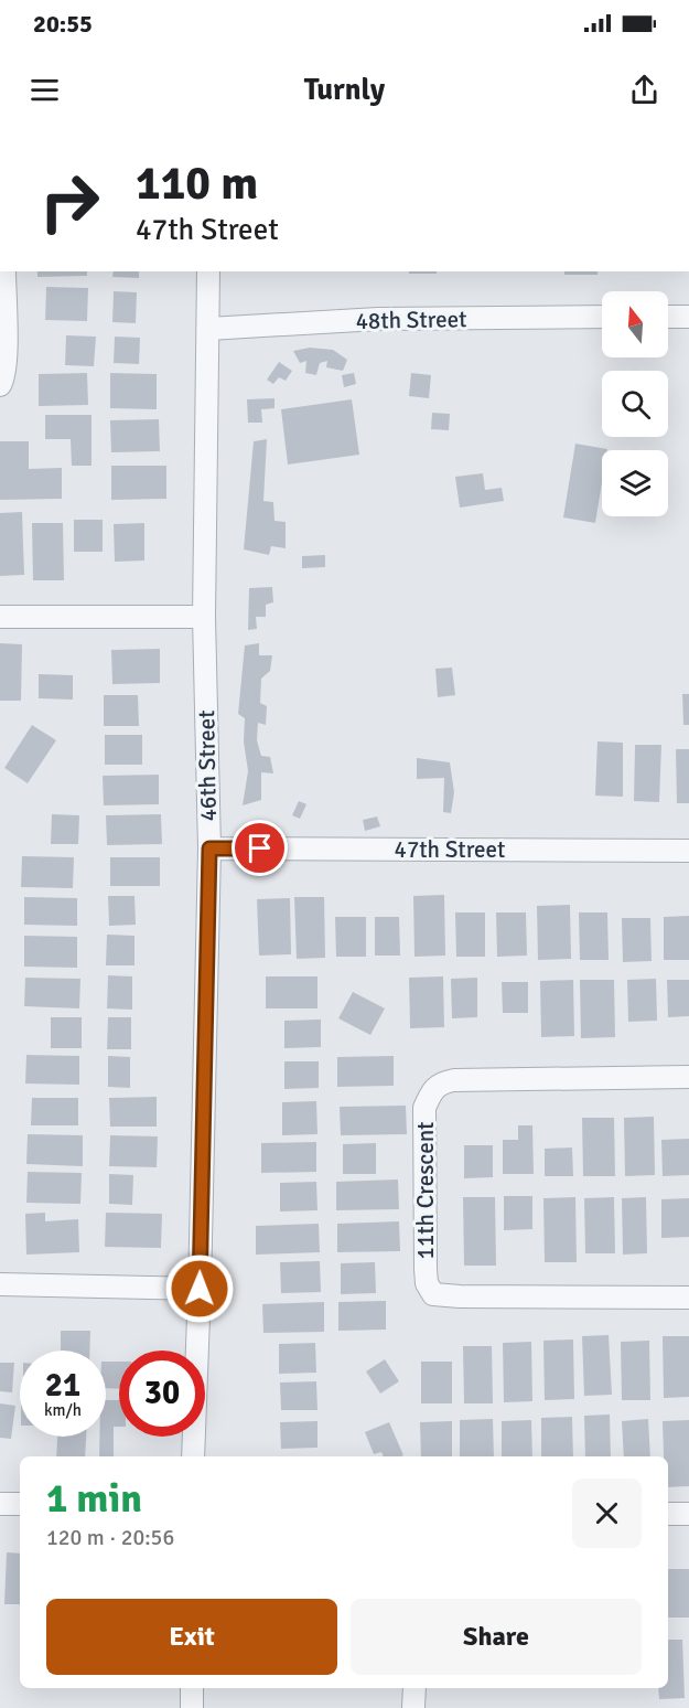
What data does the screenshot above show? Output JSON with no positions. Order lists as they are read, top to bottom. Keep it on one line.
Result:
{"streets":{"street":["48th Street","46th Street","47th Street","11th Crescent"]},"crossings":[["48th Street","46th Street"],["46th Street","47th Street"]],"north":"top","page":{"status":"20:55","header":"Turnly","turn":["110 m","47th Street"],"speed":"21 km/h","limit":"30","heading":["1 min","120 m · 20:56"],"buttons":["Exit","Share"]}}
